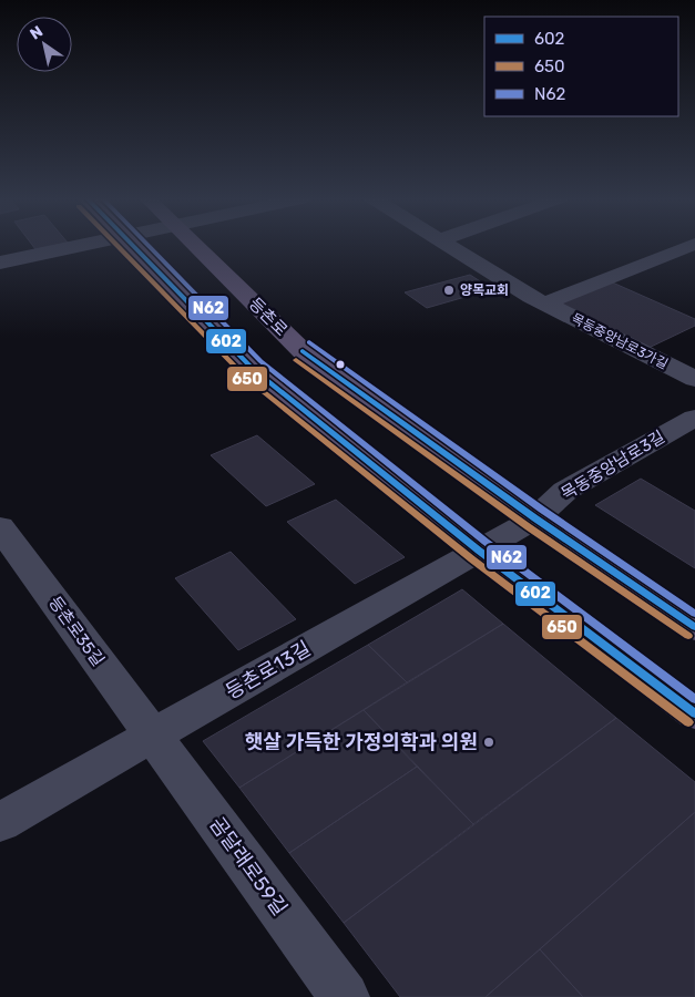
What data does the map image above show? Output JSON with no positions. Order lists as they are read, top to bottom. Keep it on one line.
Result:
{"streets":{"main road":["등촌로"],"street":["목동중앙남로3가길","목동중앙남로3길","등촌로35길","등촌로13길","곰달래로59길"]},"crossings":[["등촌로","목동중앙남로3길"],["등촌로","등촌로13길"],["목동중앙남로3길","등촌로13길"],["등촌로35길","등촌로13길"],["등촌로35길","곰달래로59길"],["등촌로13길","곰달래로59길"]],"places":["양목교회","햇살 가득한 가정의학과 의원"],"lines":["transit line 602","transit line 650","transit line N62"],"legend":["602","650","N62"],"north":"top left"}
